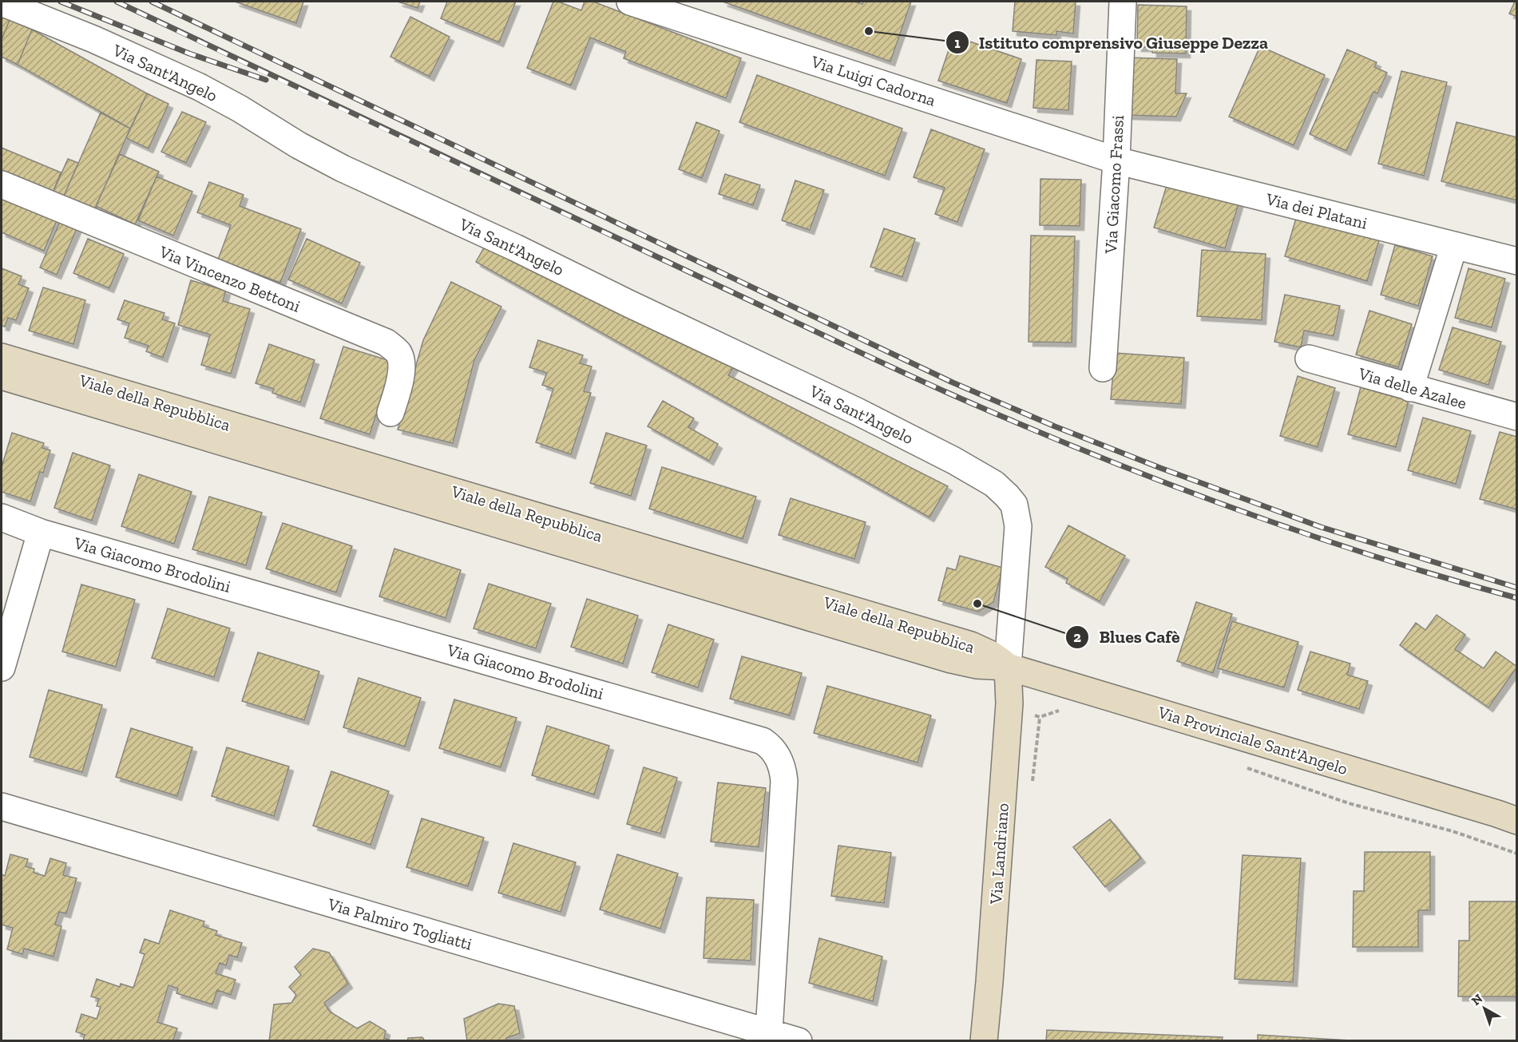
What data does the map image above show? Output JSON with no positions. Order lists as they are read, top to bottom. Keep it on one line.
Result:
{"streets":{"street":["Via Sant'Angelo","Via Luigi Cadorna","Via Giacomo Frassi","Via dei Platani","Via Vincenzo Bettoni","Via delle Azalee","Viale della Repubblica","Via Giacomo Brodolini","Via Provinciale Sant'Angelo","Via Landriano","Via Palmiro Togliatti"]},"crossings":[["Via Sant'Angelo","Viale della Repubblica"],["Via Sant'Angelo","Via Provinciale Sant'Angelo"],["Via Sant'Angelo","Via Landriano"],["Via Luigi Cadorna","Via Giacomo Frassi"],["Via Luigi Cadorna","Via dei Platani"],["Via Giacomo Frassi","Via dei Platani"],["Viale della Repubblica","Via Provinciale Sant'Angelo"],["Viale della Repubblica","Via Landriano"],["Via Giacomo Brodolini","Via Palmiro Togliatti"],["Via Provinciale Sant'Angelo","Via Landriano"]],"places":["Istituto comprensivo Giuseppe Dezza","Blues Cafè"],"north":"top left"}
